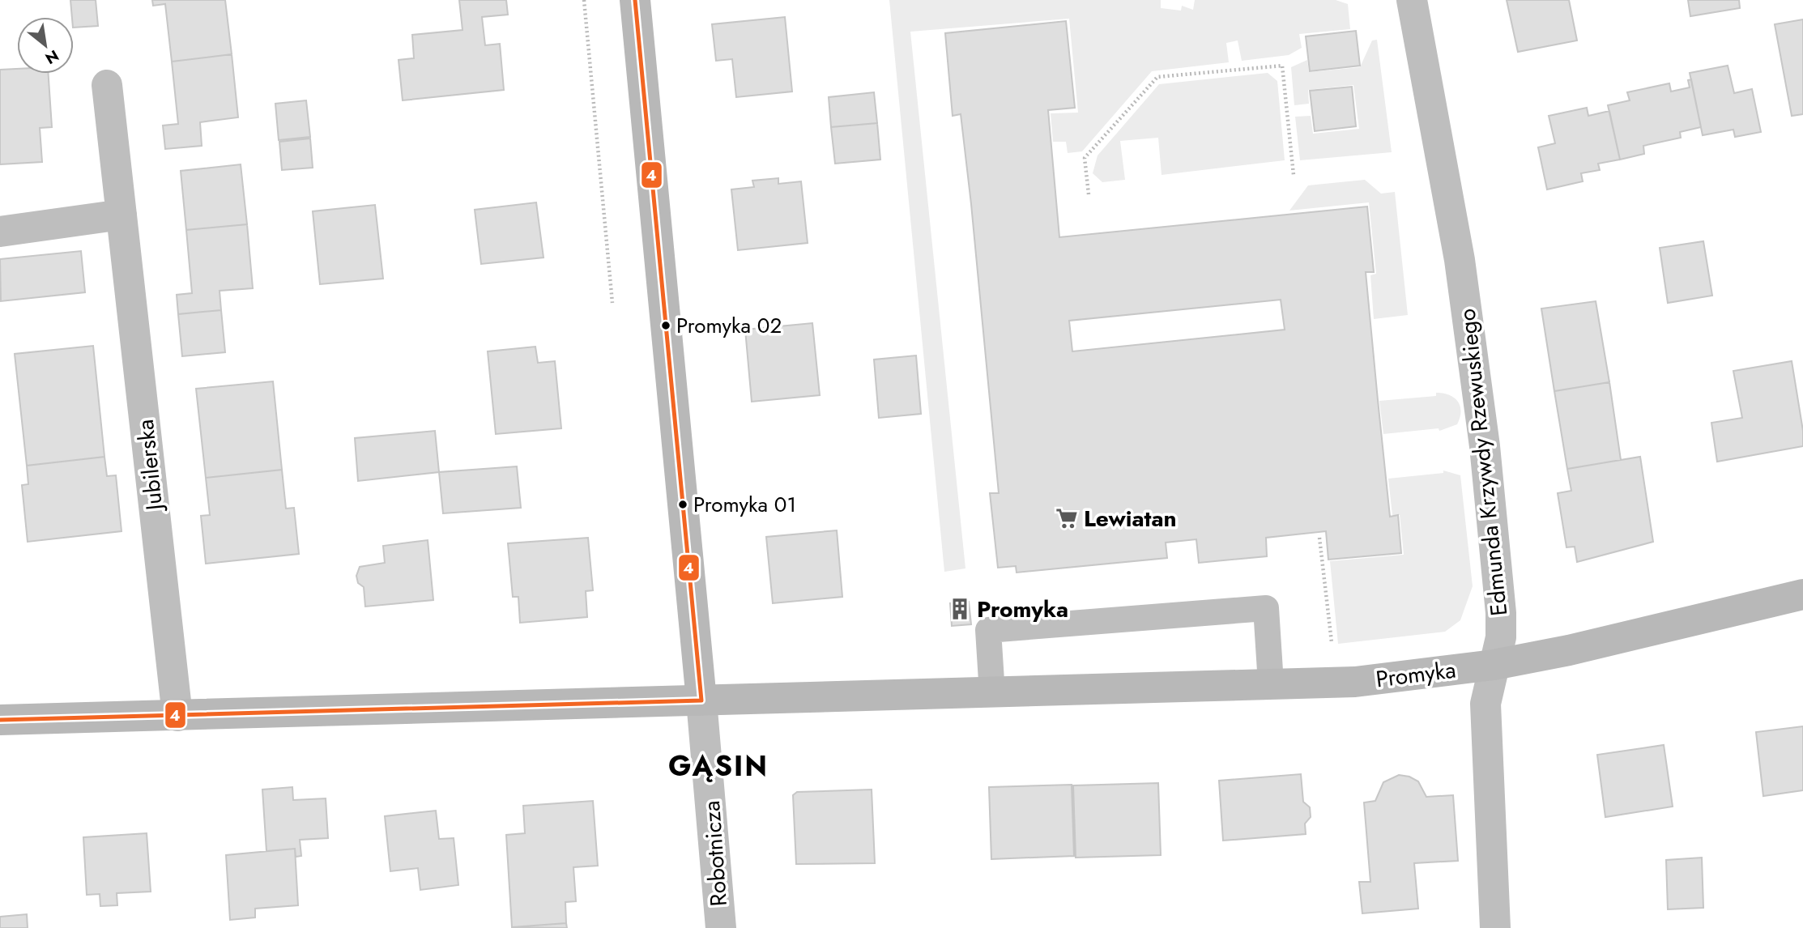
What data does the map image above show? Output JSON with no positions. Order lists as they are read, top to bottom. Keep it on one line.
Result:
{"streets":{"street":["Edmunda Krzywdy Rzewuskiego","Jubilerska","Promyka","Robotnicza"]},"crossings":[["Edmunda Krzywdy Rzewuskiego","Promyka"],["Jubilerska","Promyka"],["Promyka","Robotnicza"]],"districts":["GĄSIN"],"places":{"other":["Promyka 02","Promyka 01"],"supermarket":["Lewiatan"],"building":["Promyka"]},"lines":["transit line 4"],"north":"bottom right"}
